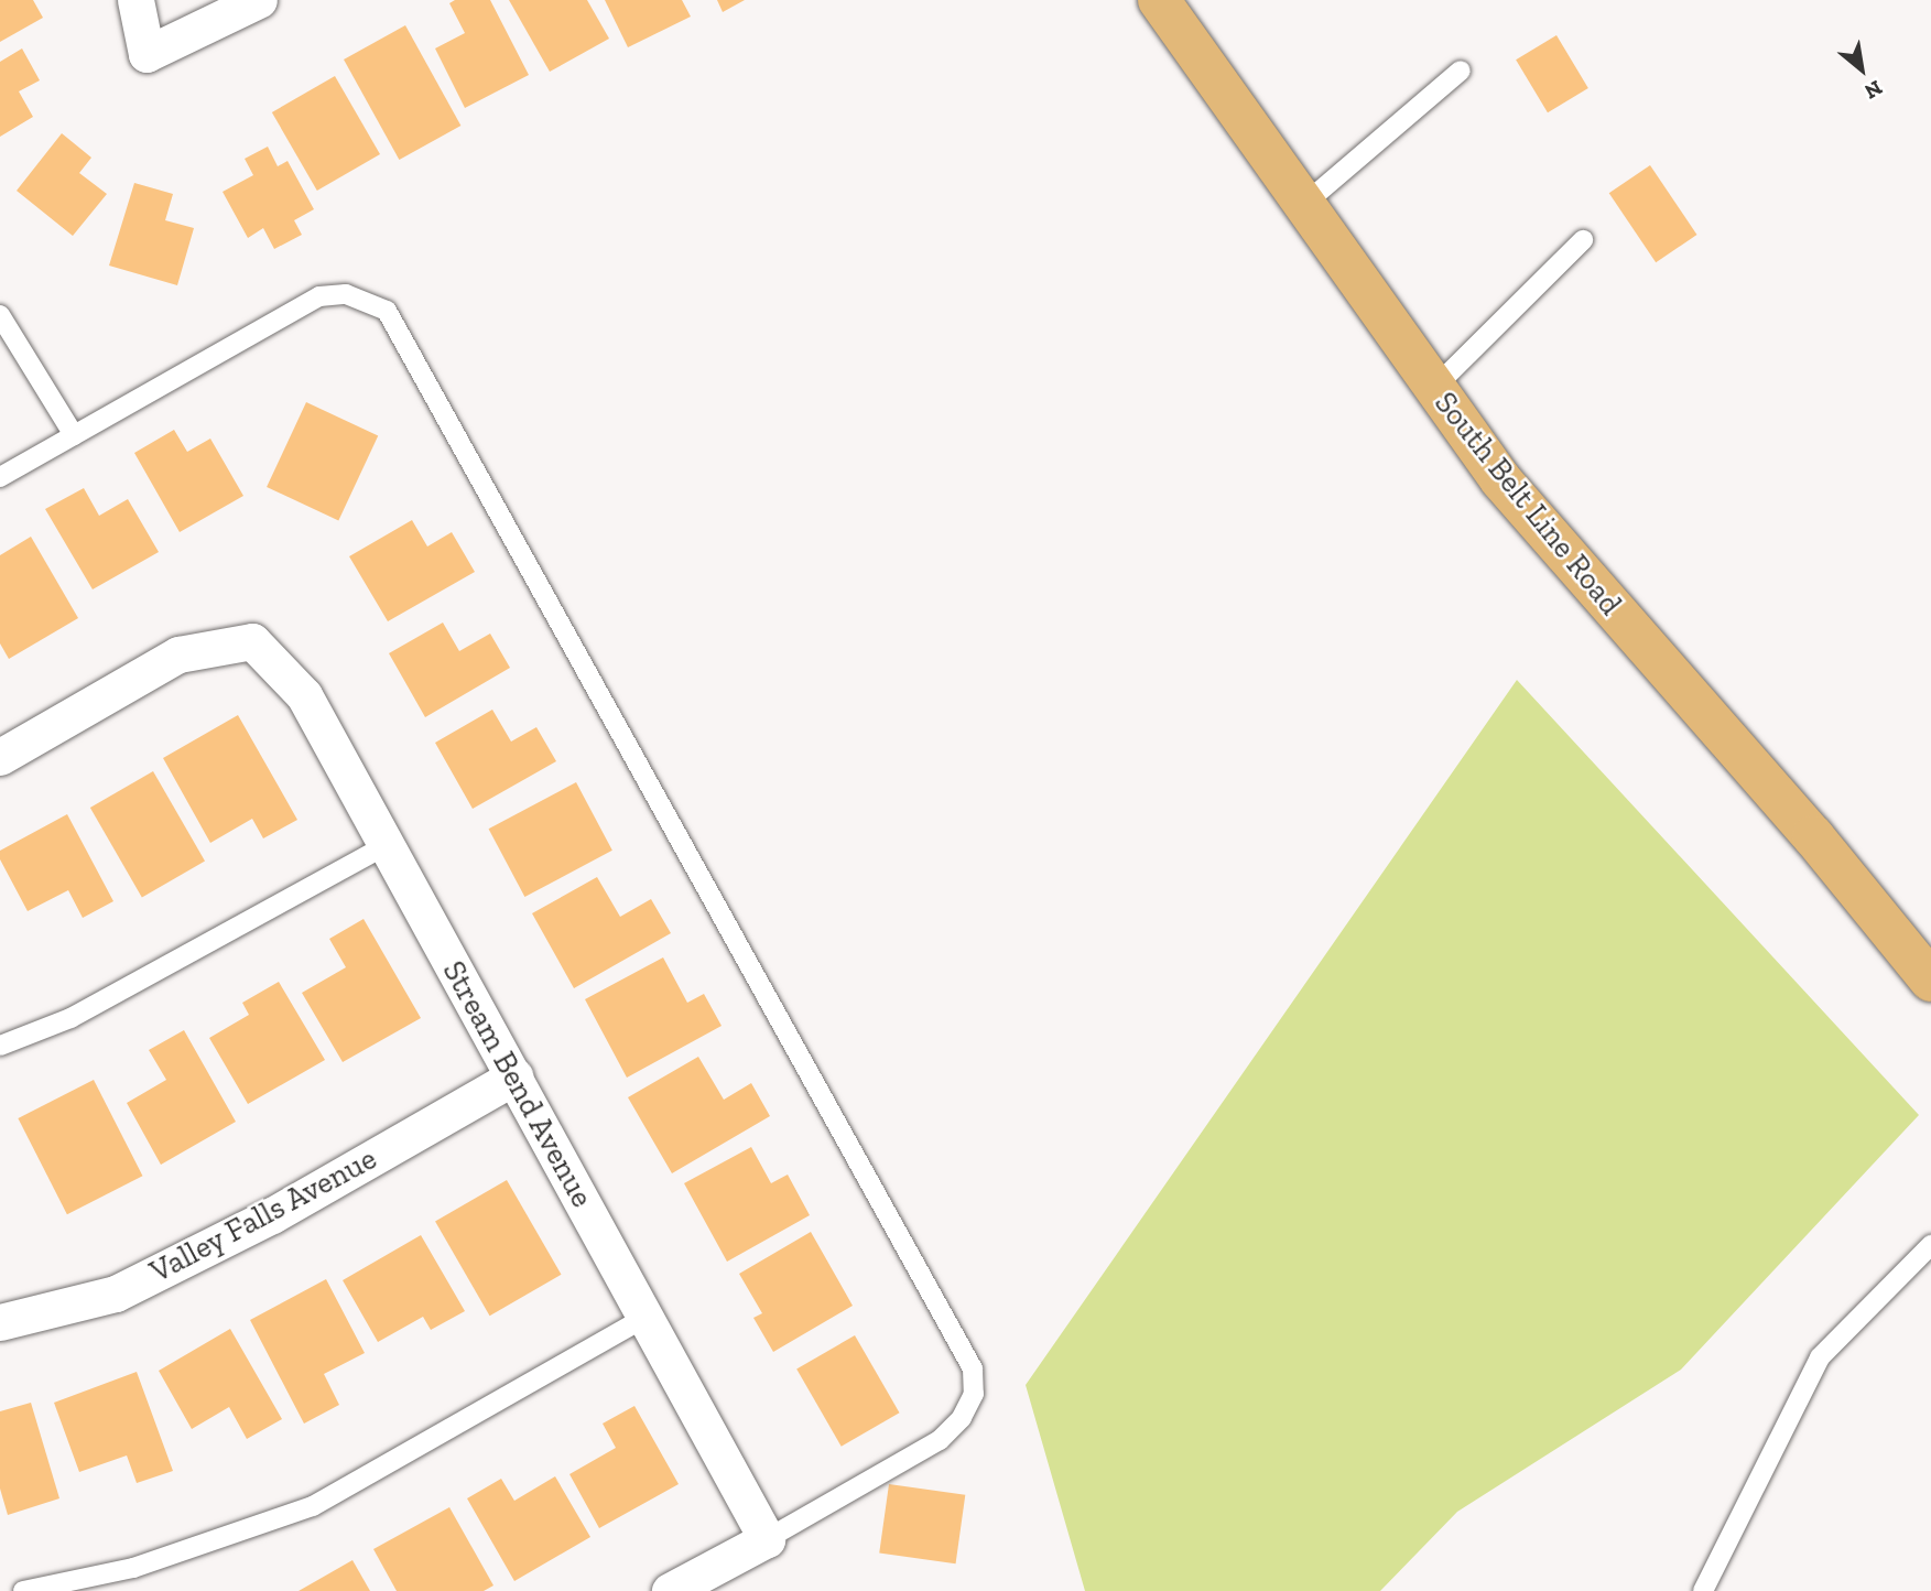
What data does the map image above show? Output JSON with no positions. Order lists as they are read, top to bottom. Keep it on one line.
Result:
{"streets":{"main road":["South Belt Line Road"],"street":["Stream Bend Avenue","Valley Falls Avenue"]},"crossings":[["Stream Bend Avenue","Valley Falls Avenue"]],"north":"bottom right"}
